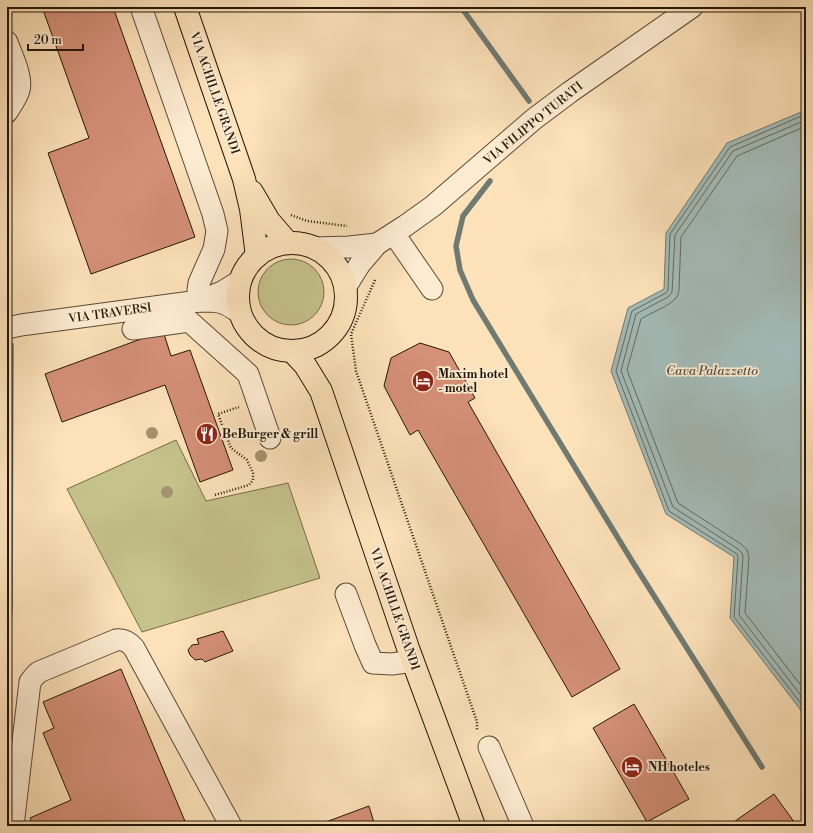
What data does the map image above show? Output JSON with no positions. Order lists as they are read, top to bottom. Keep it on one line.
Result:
{"streets":{"main road":["VIA ACHILLE GRANDI"],"street":["VIA FILIPPO TURATI","VIA TRAVERSI"]},"crossings":[["VIA ACHILLE GRANDI","VIA FILIPPO TURATI"]],"water":["Cava Palazzetto"],"places":{"hotel":["Maxim hotel - motel","NH hoteles"],"restaurant":["BeBurger & grill"]},"scale_bar":"20 m"}
